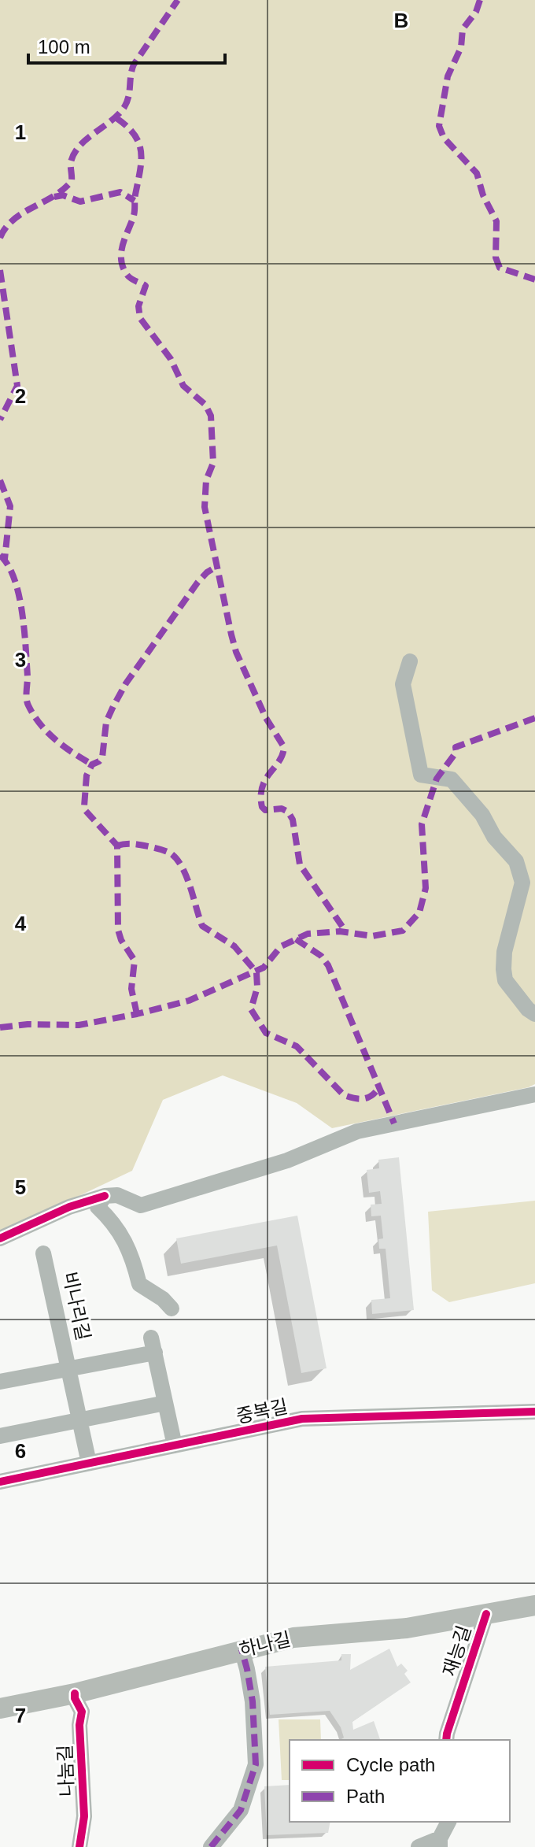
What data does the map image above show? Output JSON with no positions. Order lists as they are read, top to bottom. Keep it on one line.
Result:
{"streets":{"main road":["하나길"],"street":["비나리길","중복길","재능길","나눔길"]},"crossings":[["비나리길","중복길"],["하나길","재능길"],["하나길","나눔길"]],"legend":["Cycle path","Path"],"scale_bar":"100 m","grid":{"columns":["B"],"rows":["1","2","3","4","5","6","7"]}}
